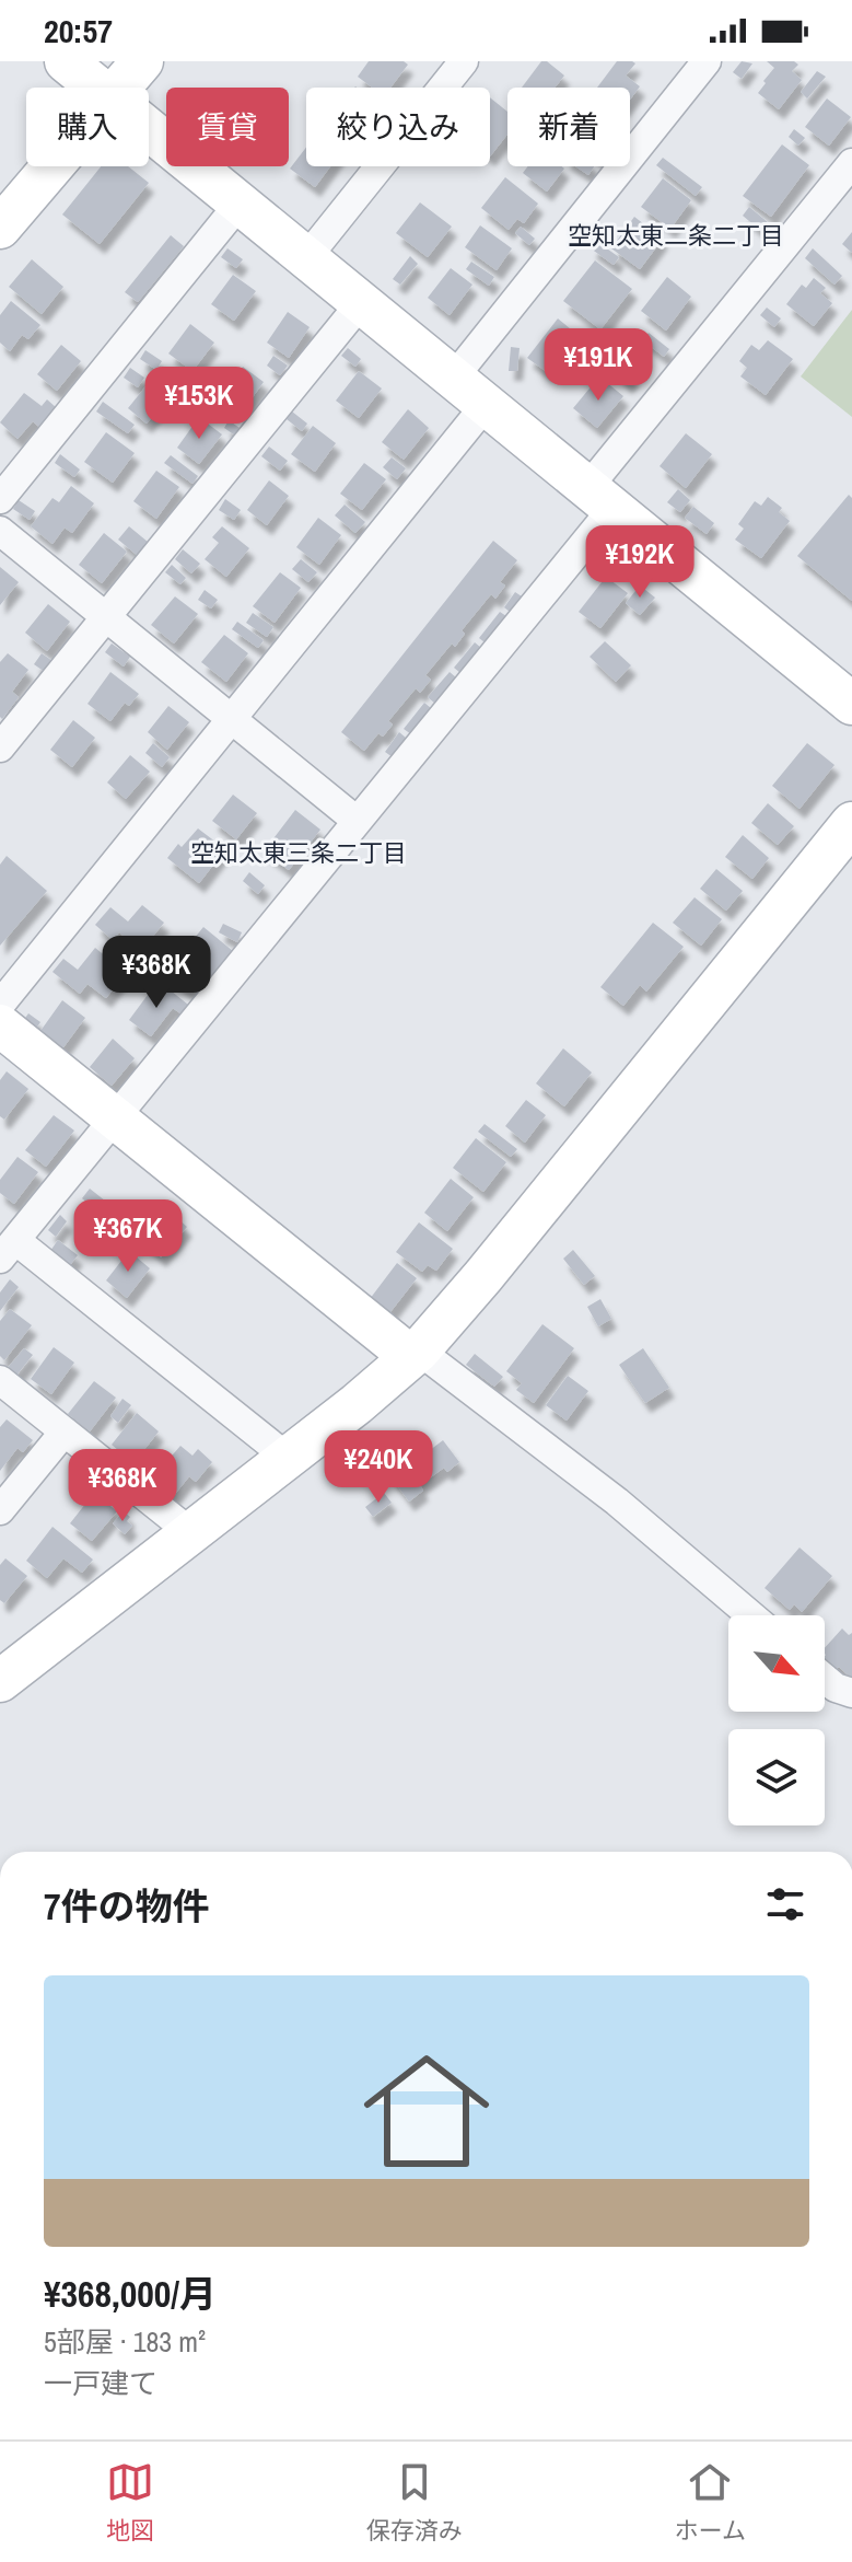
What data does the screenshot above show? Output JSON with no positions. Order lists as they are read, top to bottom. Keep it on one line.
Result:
{"districts":["空知太東二条二丁目","空知太東三条二丁目"],"north":"bottom right","page":{"status":"20:57","chip":["購入","賃貸","絞り込み","新着"],"price":["¥191K","¥153K","¥192K","¥368K","¥367K","¥240K","¥368K"],"heading":"7件の物件","list":[{"name":"¥368,000/月","note":"5部屋 · 183 m² · 一戸建て"}],"tabs":["地図","保存済み","ホーム"]}}
